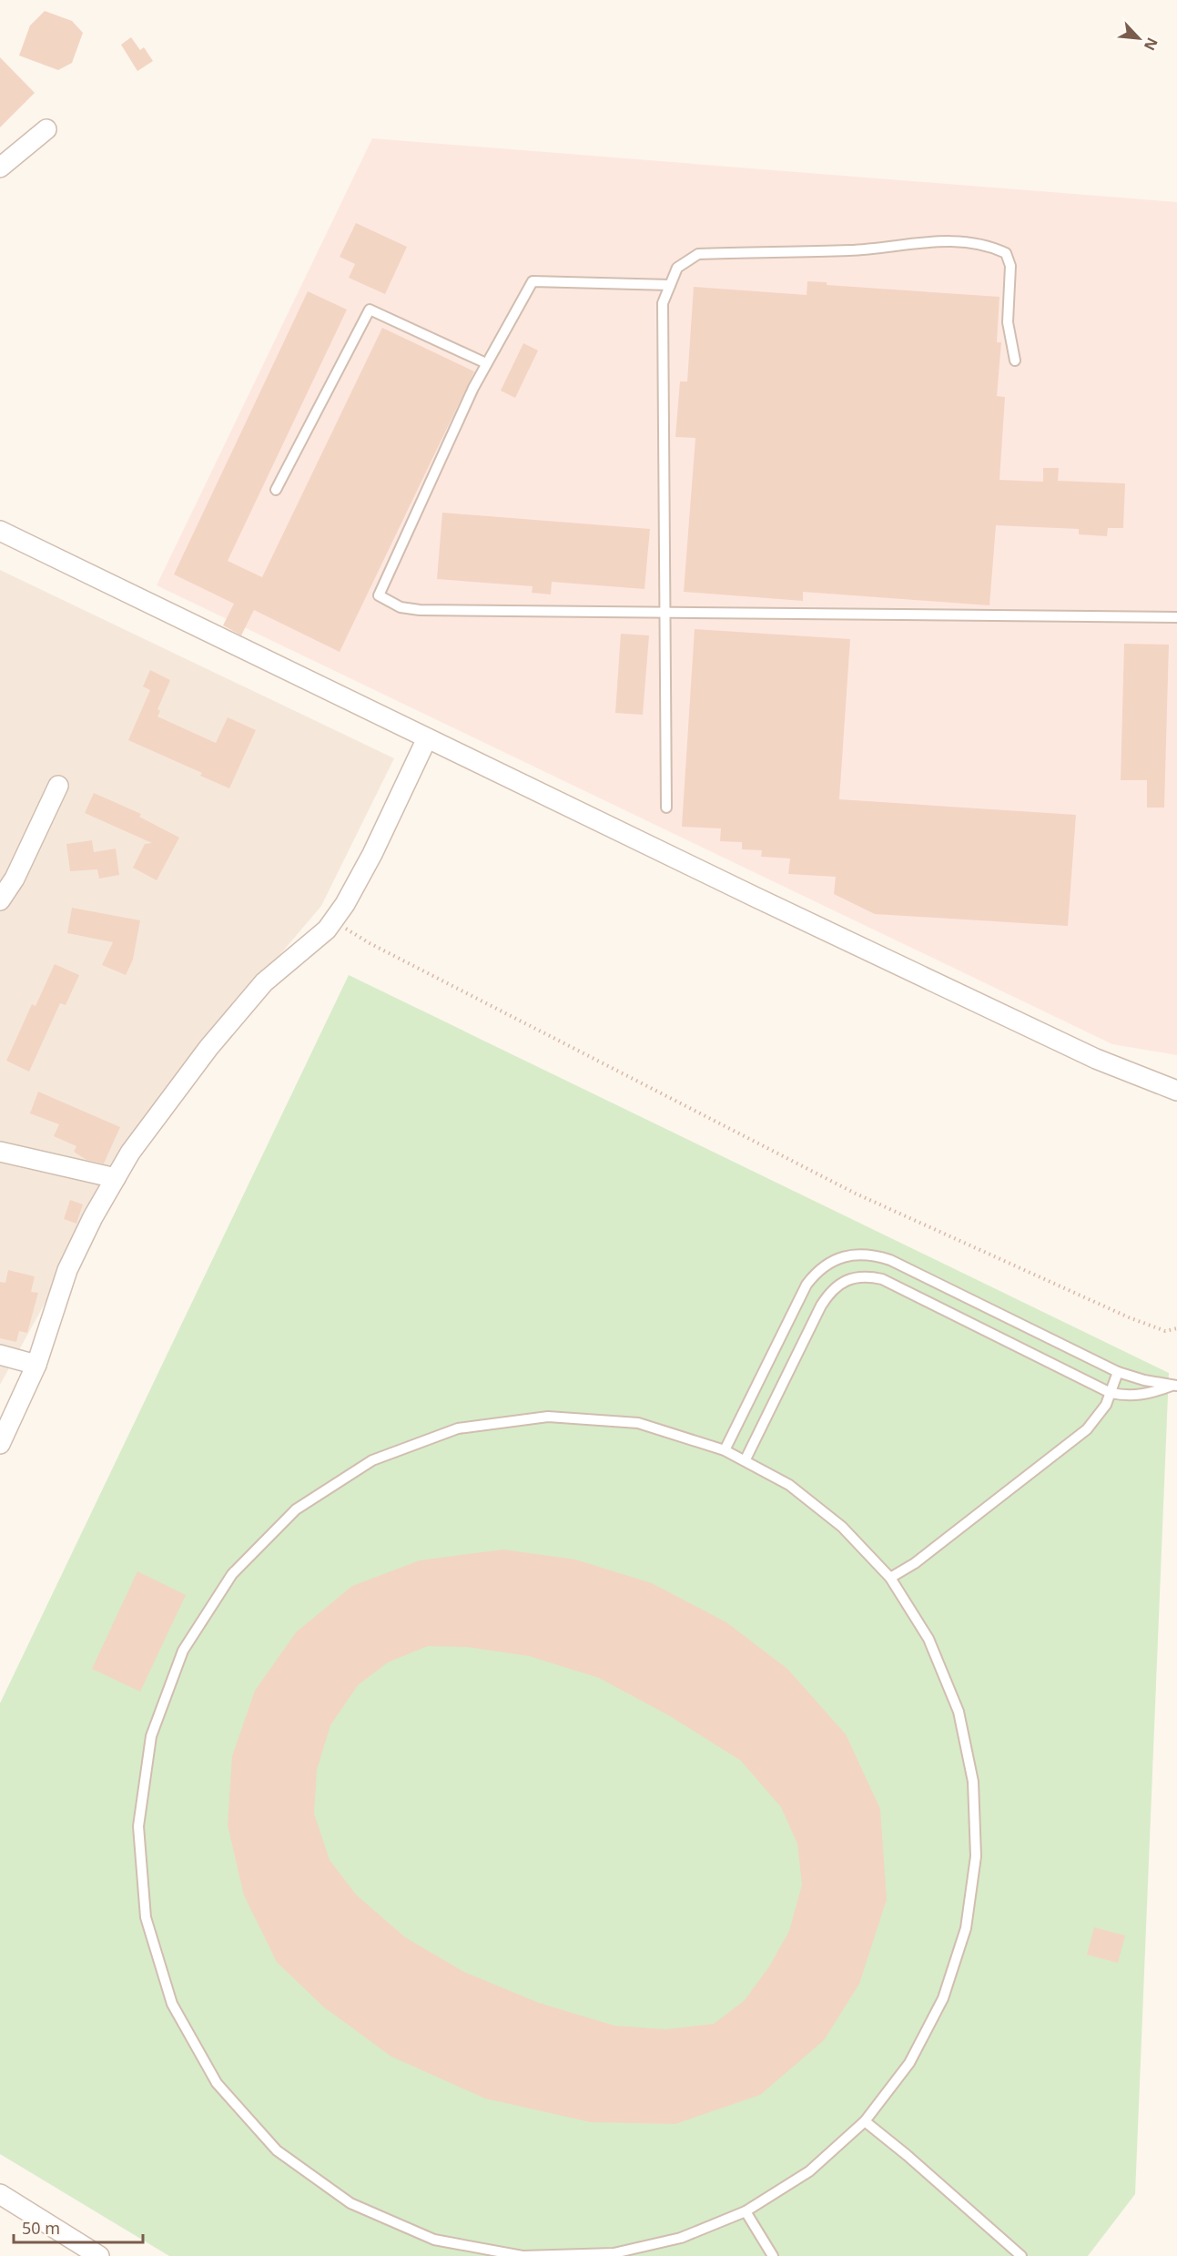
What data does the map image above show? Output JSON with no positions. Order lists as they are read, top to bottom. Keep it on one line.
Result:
{"scale_bar":"50 m","north":"bottom right"}
